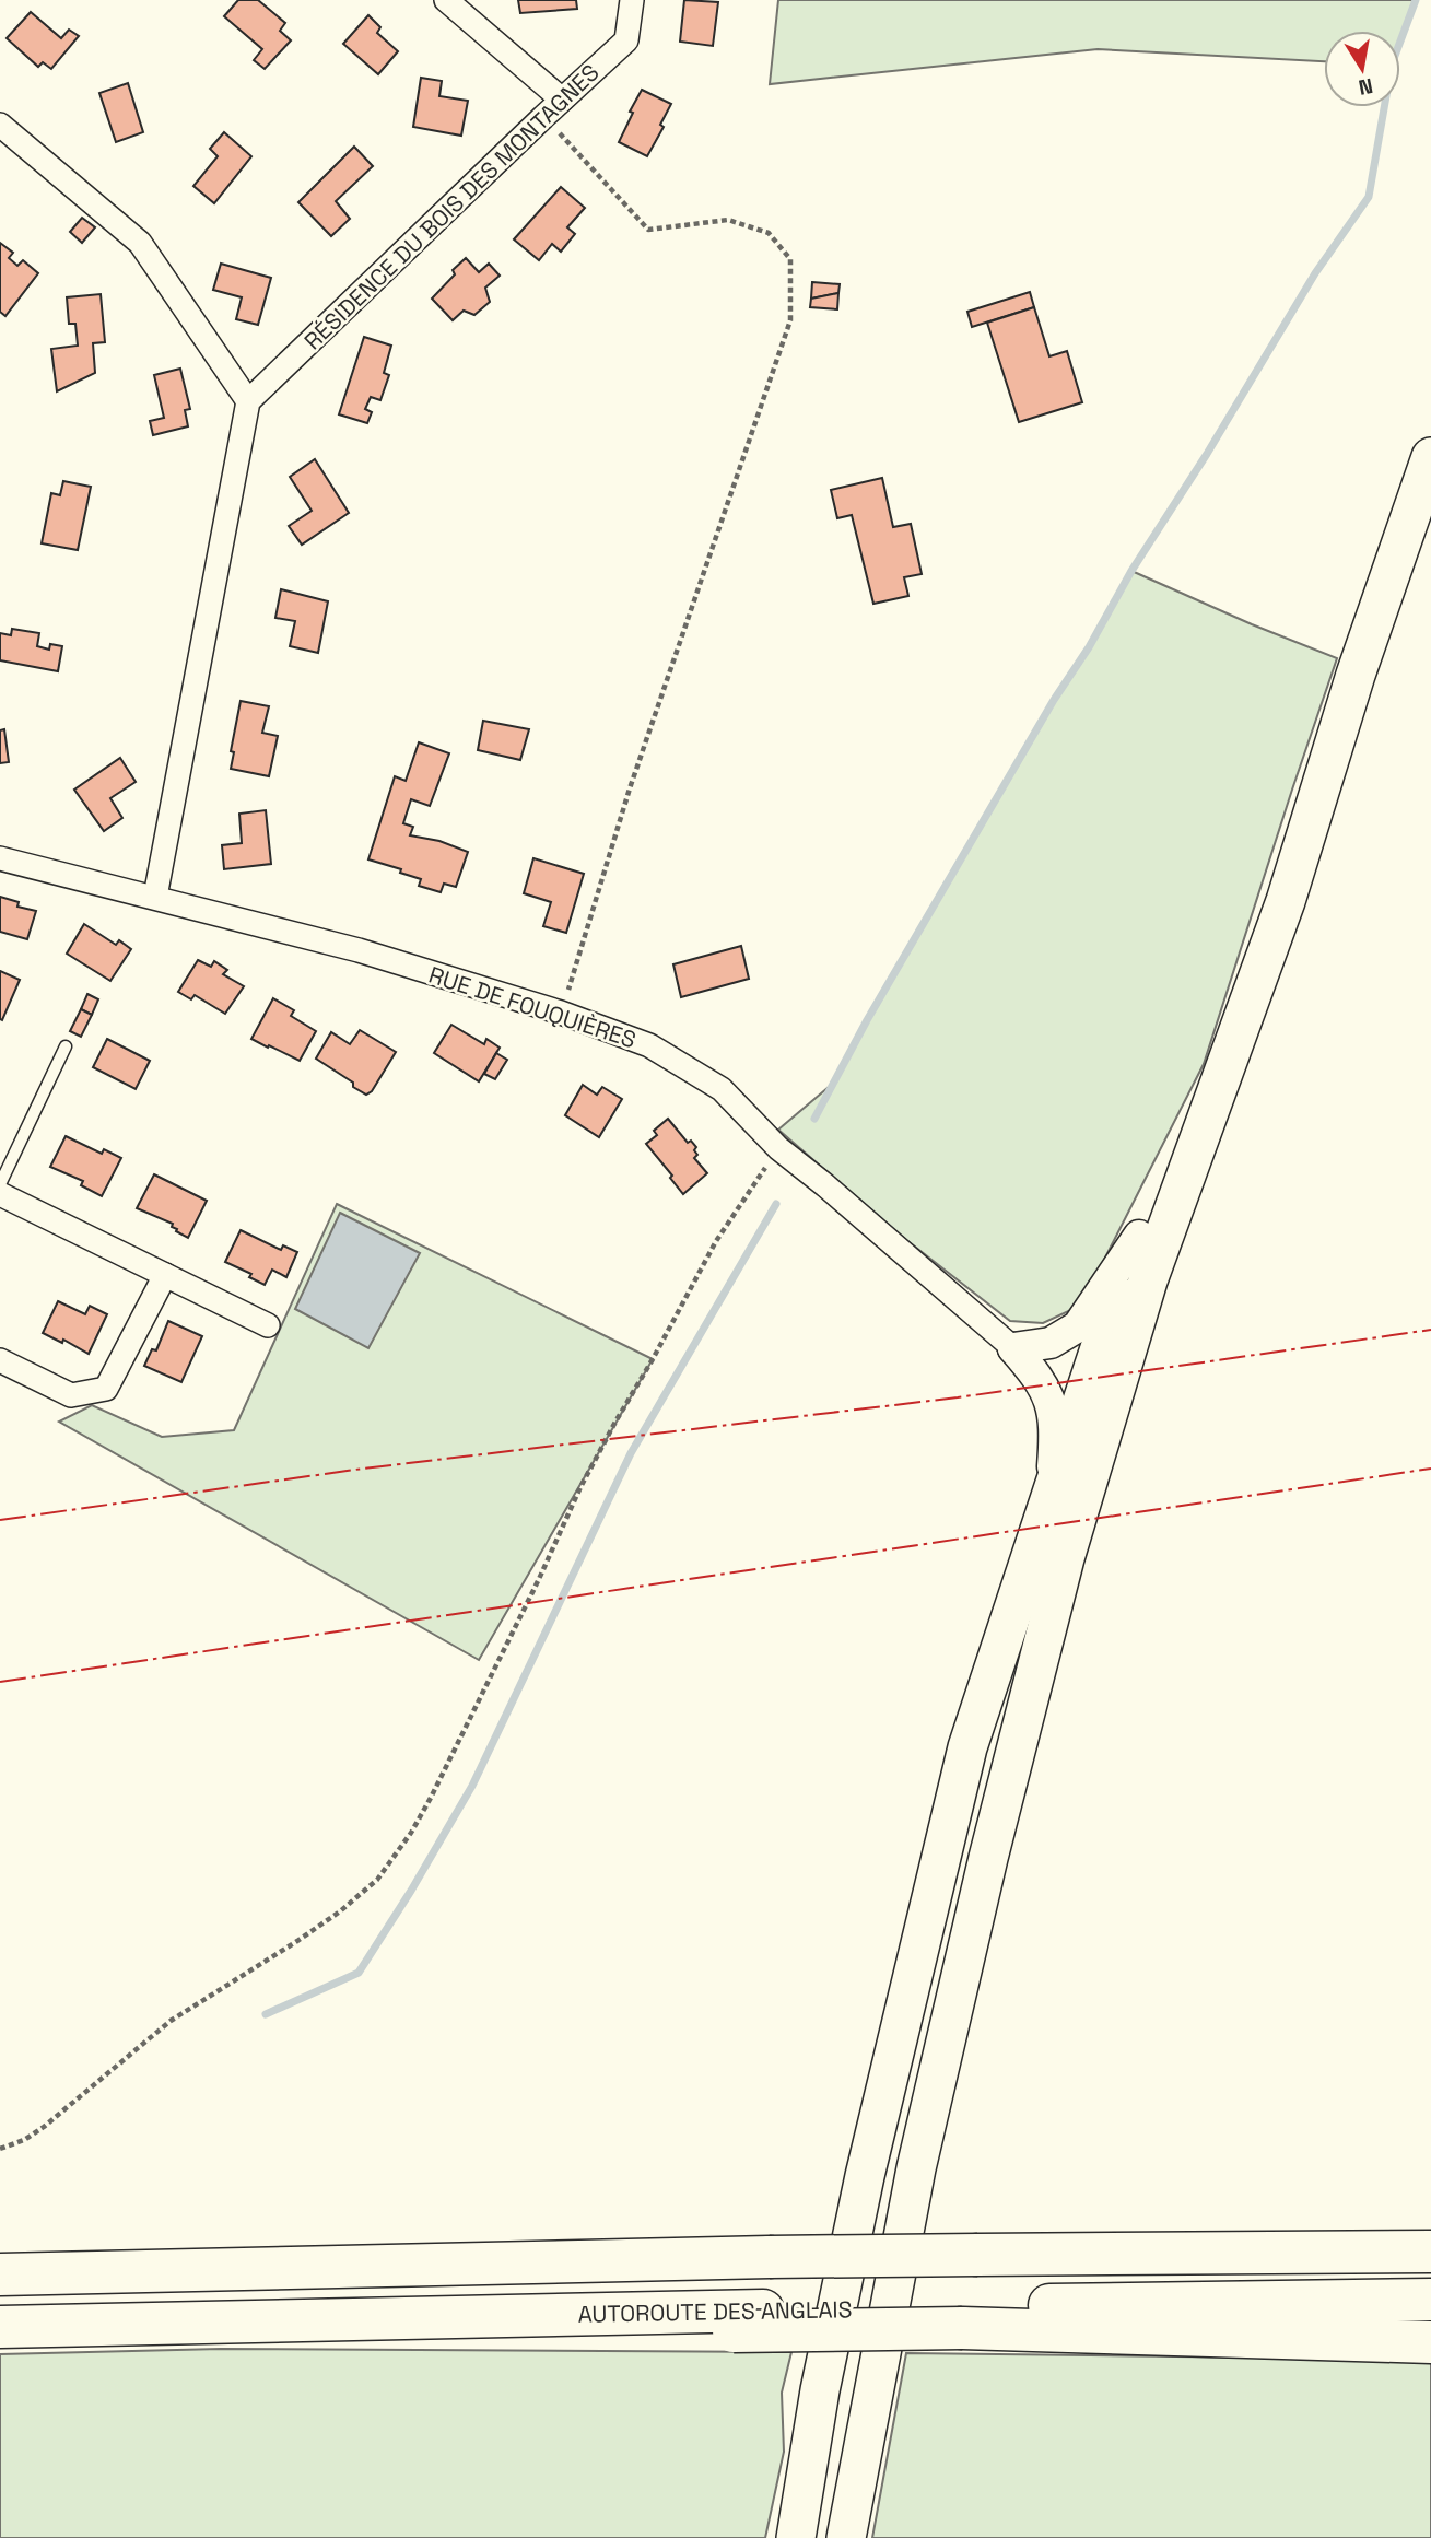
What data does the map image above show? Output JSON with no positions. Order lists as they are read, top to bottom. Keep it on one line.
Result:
{"streets":{"highway":["AUTOROUTE DES ANGLAIS"],"street":["RÉSIDENCE DU BOIS DES MONTAGNES","RUE DE FOUQUIÈRES"]},"north":"bottom"}
